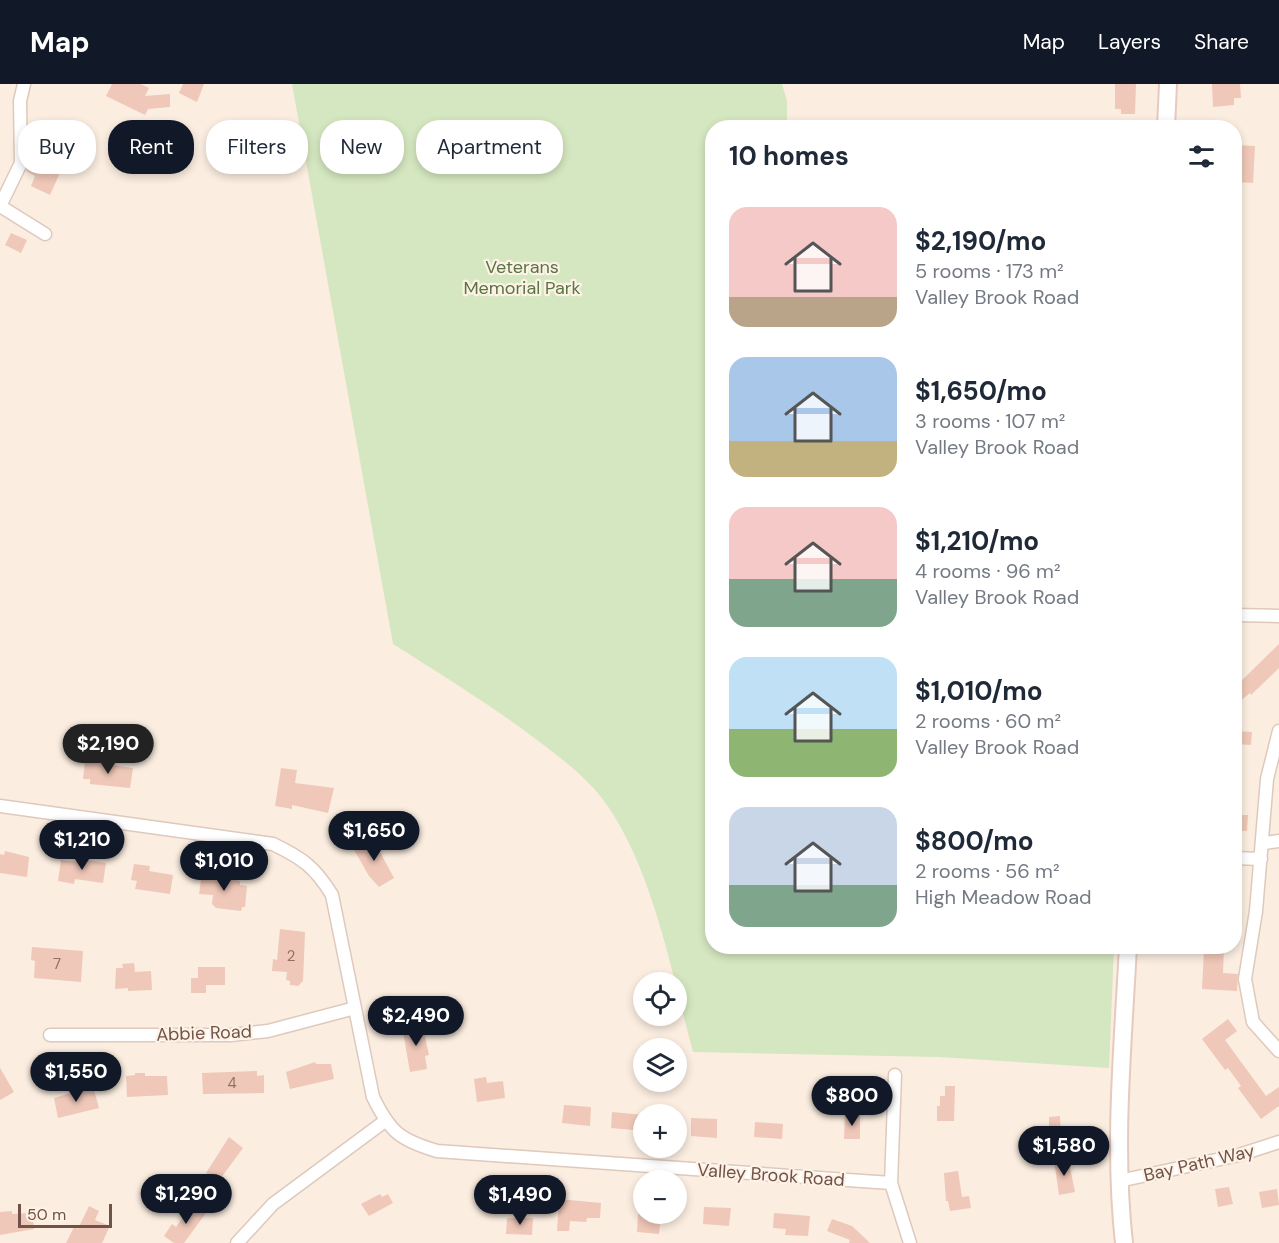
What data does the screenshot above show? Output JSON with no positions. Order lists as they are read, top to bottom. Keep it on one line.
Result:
{"streets":{"street":["Abbie Road","Bay Path Way","Valley Brook Road"]},"crossings":[["Abbie Road","Valley Brook Road"]],"parks":["Veterans Memorial Park"],"house_numbers":["2","7","4"],"scale_bar":"50 m","page":{"header":"Map","nav":["Map","Layers","Share"],"chip":["Buy","Rent","Filters","New","Apartment"],"heading":"10 homes","list":[{"name":"$2,190/mo","note":"5 rooms · 173 m² · Valley Brook Road"},{"name":"$1,650/mo","note":"3 rooms · 107 m² · Valley Brook Road"},{"name":"$1,210/mo","note":"4 rooms · 96 m² · Valley Brook Road"},{"name":"$1,010/mo","note":"2 rooms · 60 m² · Valley Brook Road"},{"name":"$800/mo","note":"2 rooms · 56 m² · High Meadow Road"}],"price":["$2,190","$1,650","$1,210","$1,010","$2,490","$1,550","$800","$1,580","$1,290","$1,490"],"map_buttons":["+","−"],"scale":"50 m"}}
